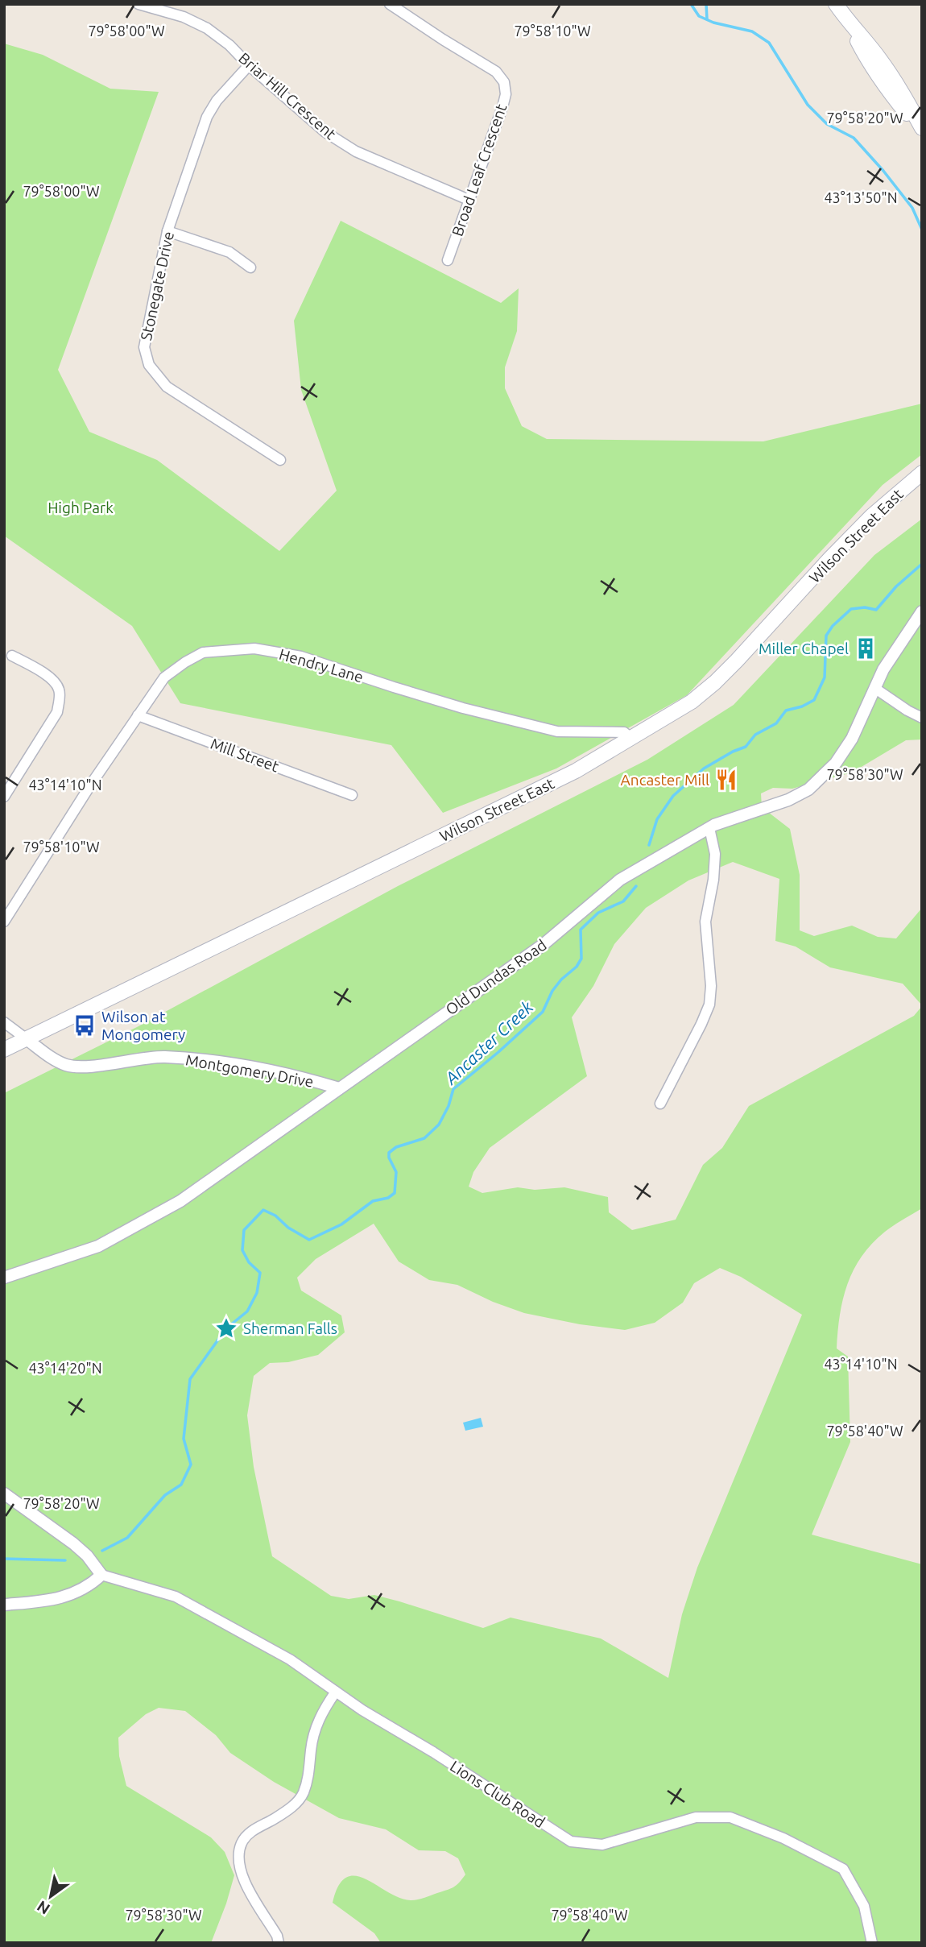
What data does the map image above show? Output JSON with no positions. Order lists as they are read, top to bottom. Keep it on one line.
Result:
{"streets":{"main road":["Wilson Street East"],"street":["Briar Hill Crescent","Broad Leaf Crescent","Stonegate Drive","Hendry Lane","Mill Street","Old Dundas Road","Montgomery Drive","Lions Club Road"]},"crossings":[["Briar Hill Crescent","Broad Leaf Crescent"],["Briar Hill Crescent","Stonegate Drive"],["Wilson Street East","Hendry Lane"],["Wilson Street East","Montgomery Drive"],["Hendry Lane","Mill Street"],["Old Dundas Road","Montgomery Drive"]],"water":["Ancaster Creek"],"parks":["High Park"],"places":{"building":["Miller Chapel"],"restaurant":["Ancaster Mill"],"bus stop":["Wilson at Mongomery"],"place":["Sherman Falls"]},"north":"bottom left","coordinates":["79°58'00\"W","79°58'10\"W","79°58'20\"W","43°13'50\"N","79°58'30\"W","43°14'10\"N","43°14'20\"N","79°58'40\"W"]}
